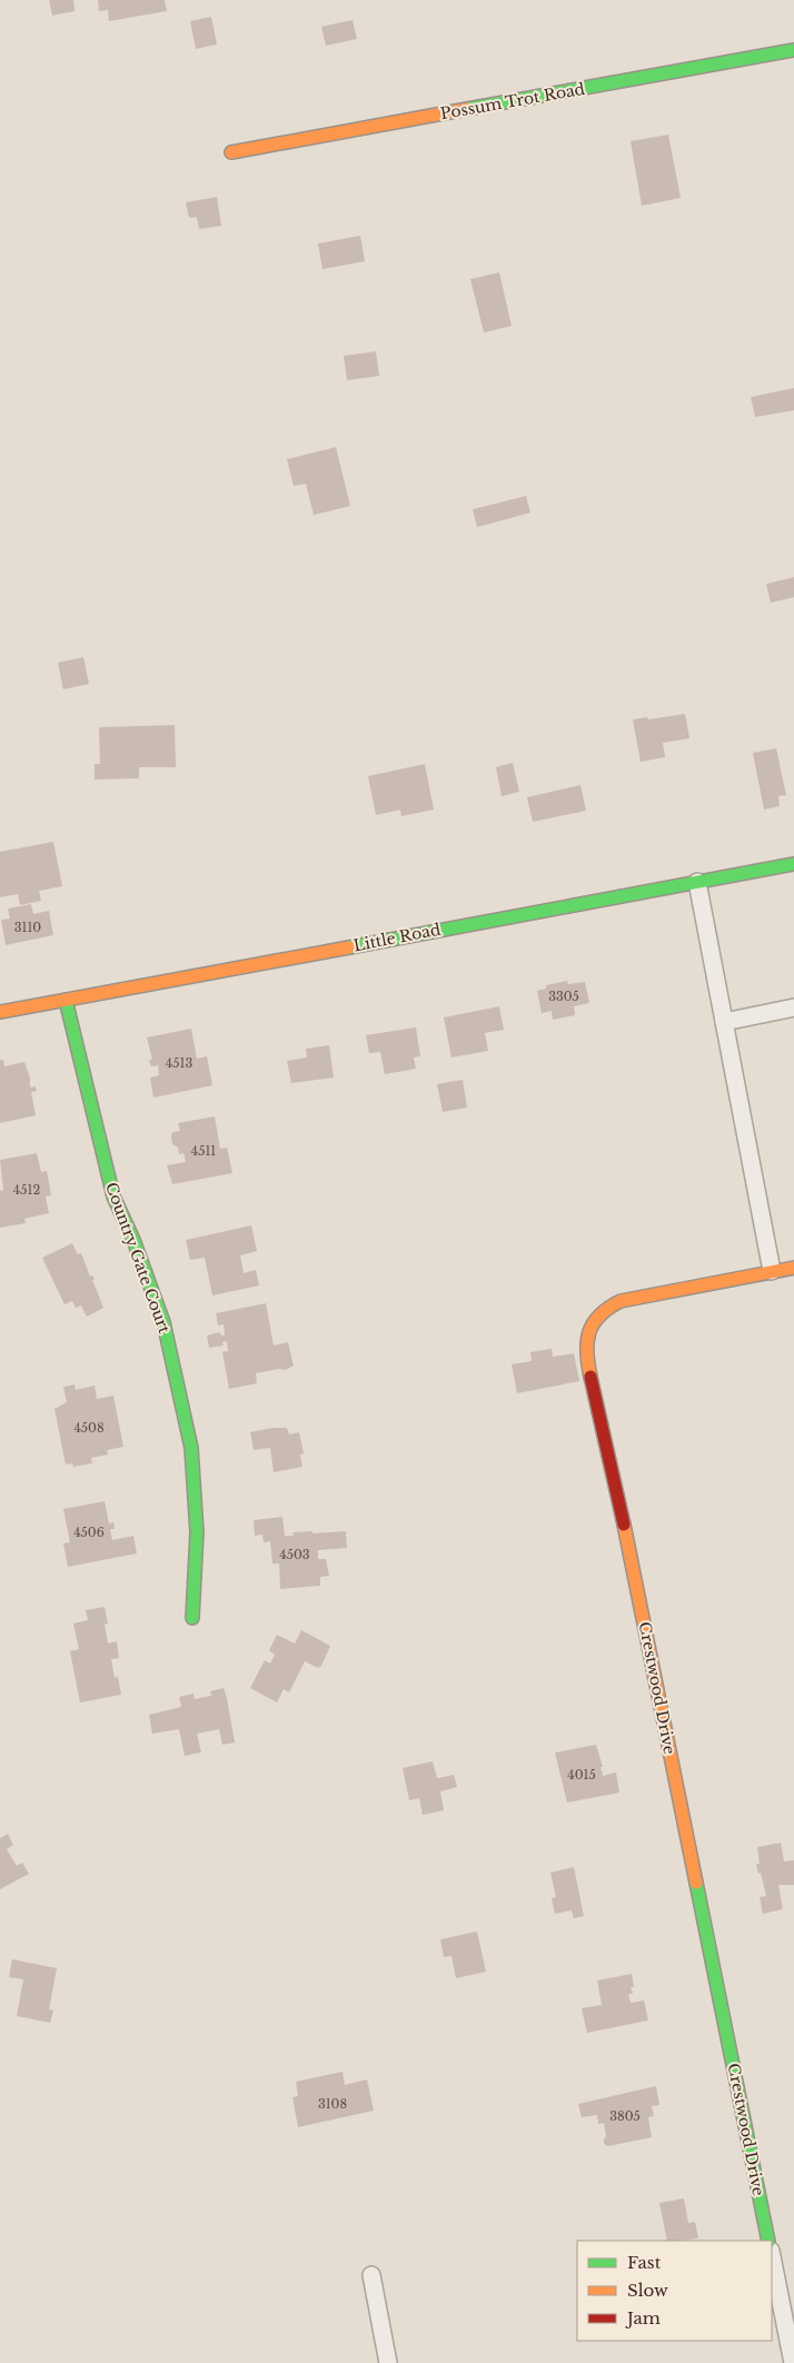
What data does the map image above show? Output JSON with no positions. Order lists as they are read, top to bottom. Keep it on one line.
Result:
{"streets":{"street":["Possum Trot Road","Little Road","Country Gate Court","Crestwood Drive"]},"crossings":[["Little Road","Country Gate Court"]],"house_numbers":["3110","3305","4513","4511","4512","4508","4506","4503","4015","3108","3805"],"legend":["Fast","Slow","Jam"]}
